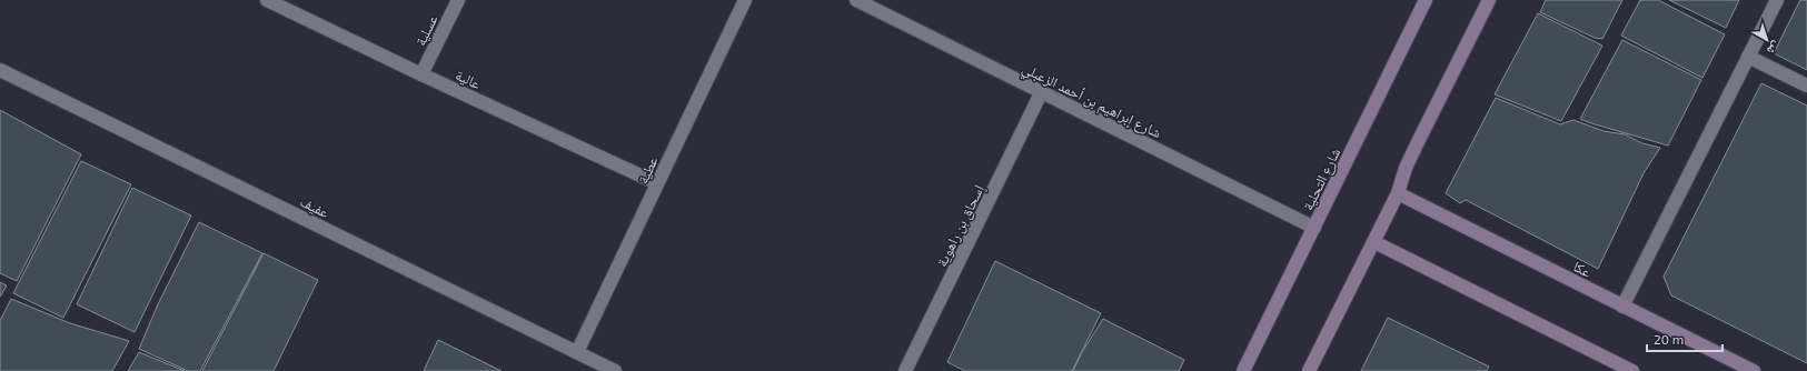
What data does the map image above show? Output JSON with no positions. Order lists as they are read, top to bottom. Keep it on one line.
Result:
{"streets":{"street":["عسلية","عالية","شارع إبراهيم بن أحمد الزعبلي","عطية","شارع التحلية","عفيف","إسحاق بن راهوية","عكا"]},"crossings":[["عسلية","عالية"],["عالية","عطية"],["شارع إبراهيم بن أحمد الزعبلي","شارع التحلية"],["شارع إبراهيم بن أحمد الزعبلي","إسحاق بن راهوية"],["عطية","عفيف"]],"scale_bar":"20 m","north":"bottom right"}
